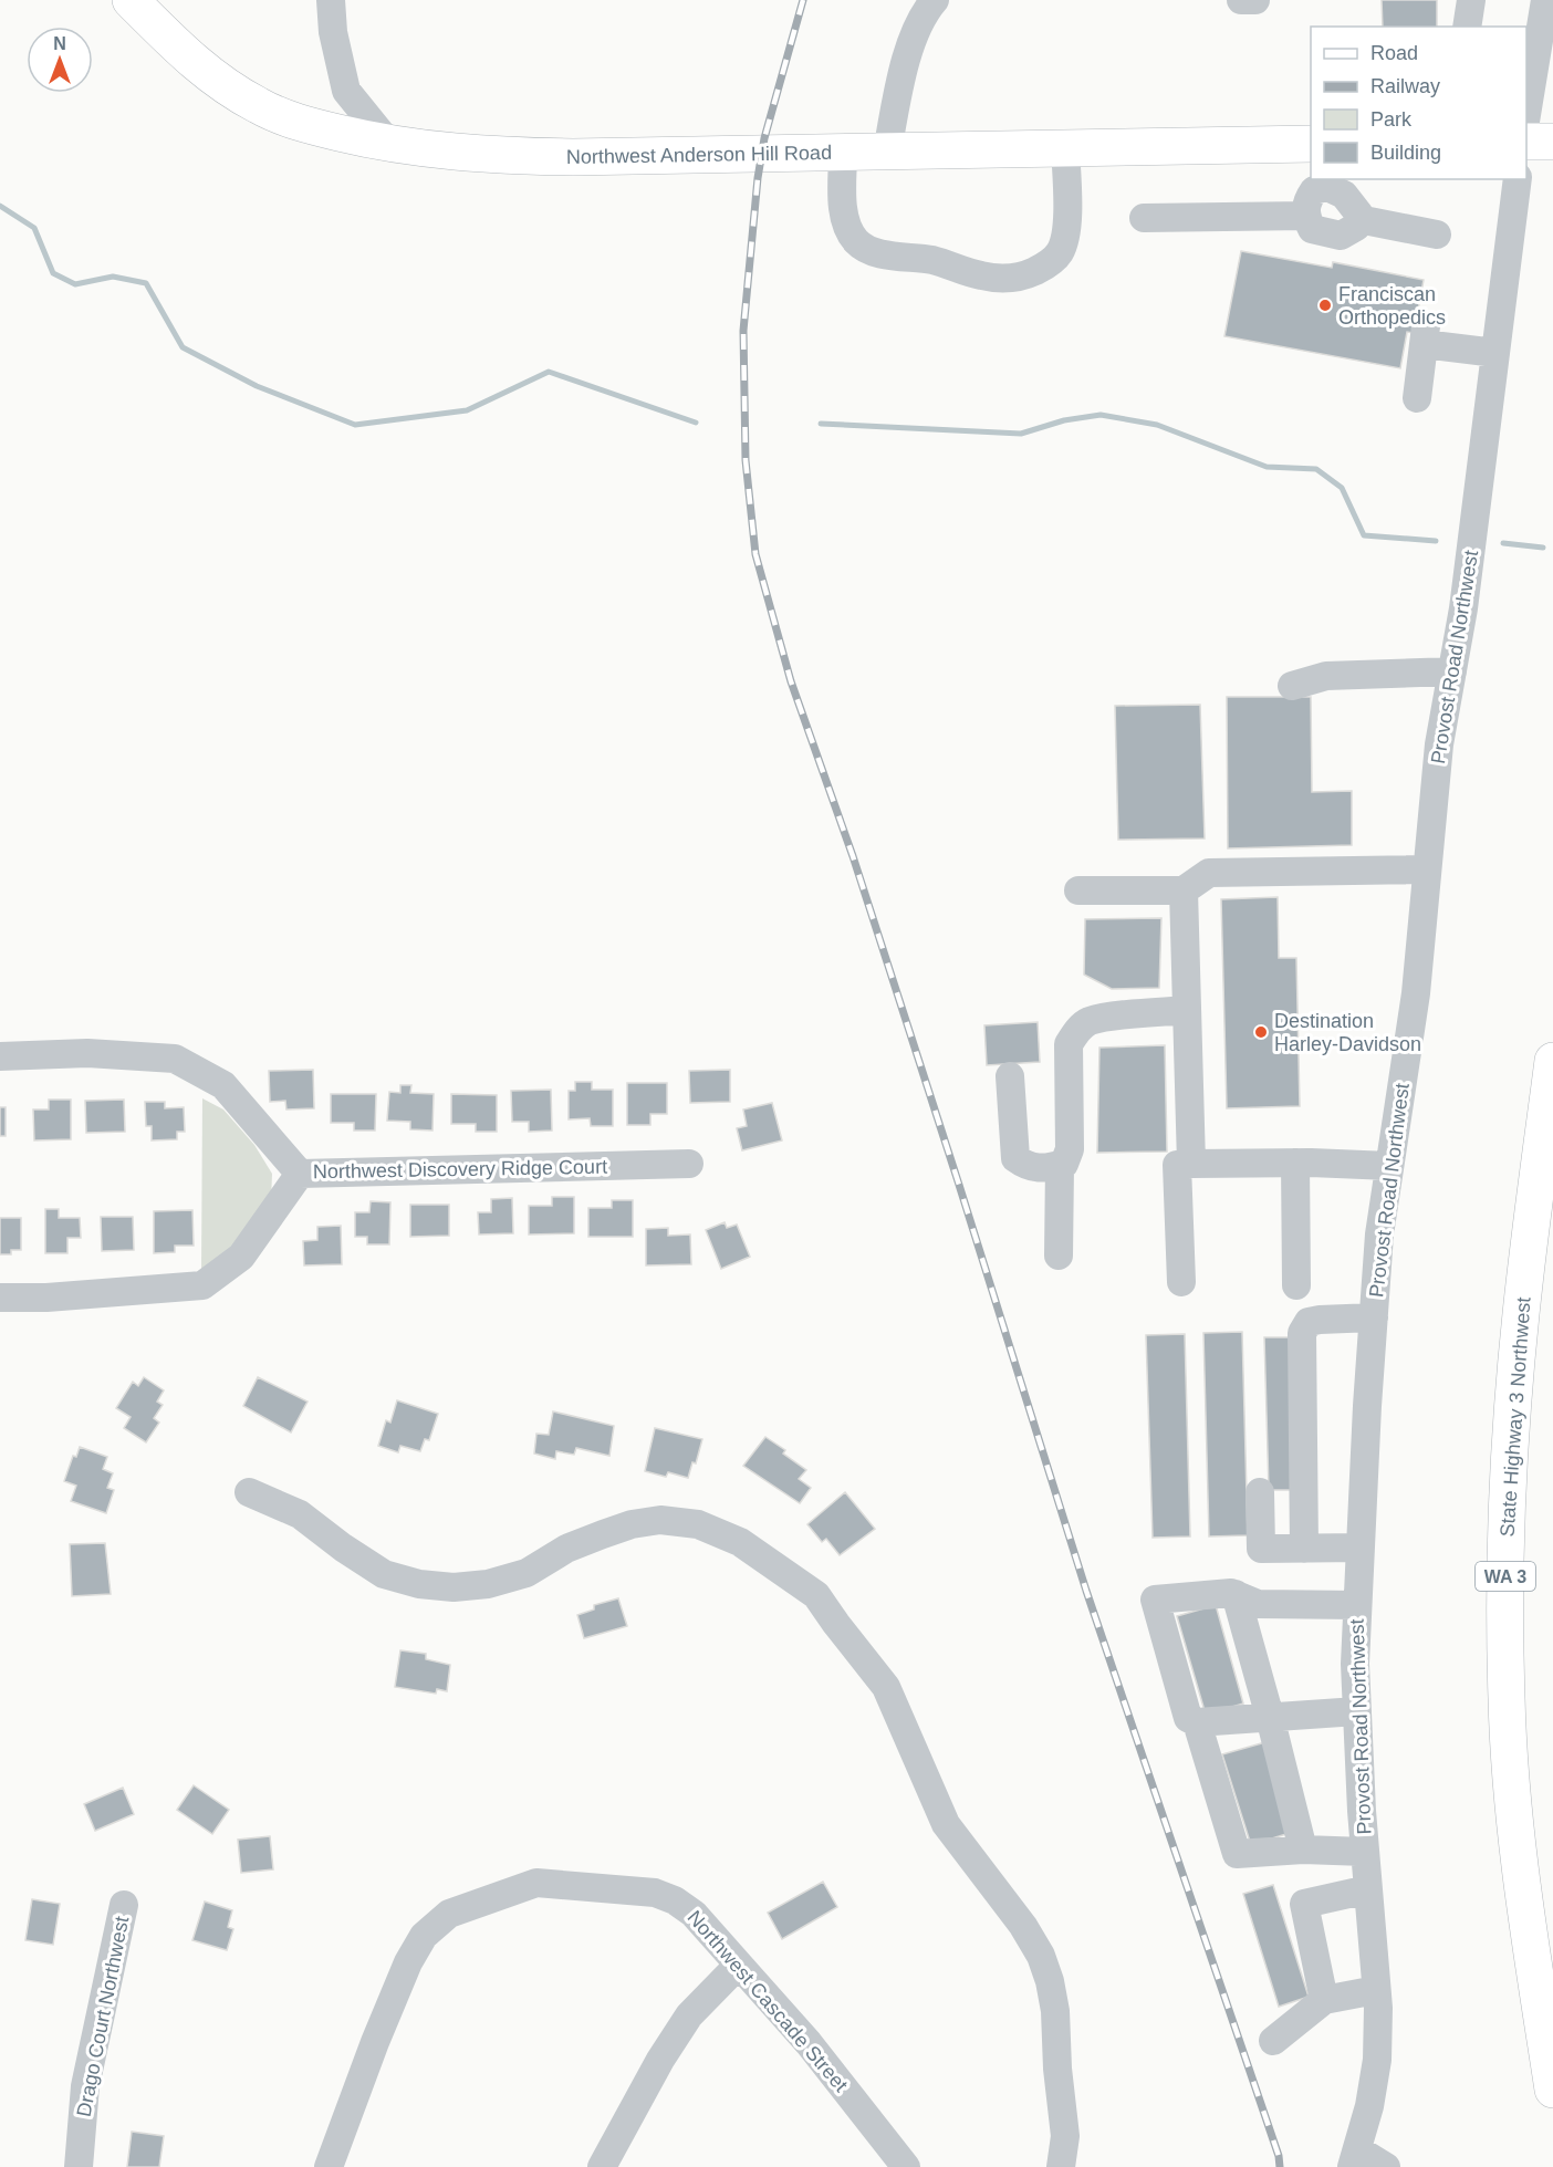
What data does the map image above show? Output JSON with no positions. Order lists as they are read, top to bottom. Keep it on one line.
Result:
{"streets":{"main road":["Northwest Anderson Hill Road","State Highway 3 Northwest","WA 3"],"street":["Provost Road Northwest","Northwest Discovery Ridge Court","Northwest Cascade Street","Drago Court Northwest"]},"places":["Franciscan Orthopedics","Destination Harley-Davidson"],"legend":["Road","Railway","Park","Building"],"north":"top"}
